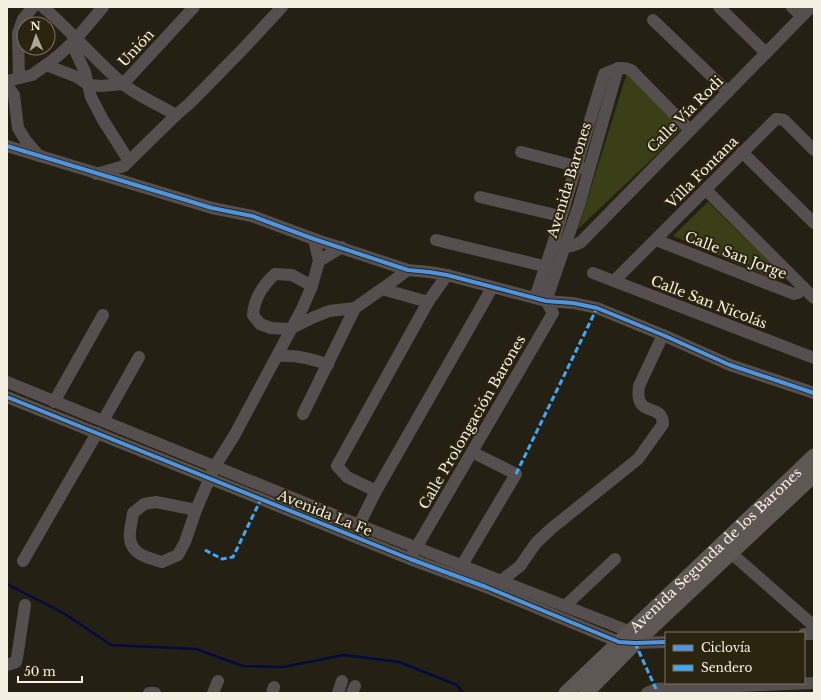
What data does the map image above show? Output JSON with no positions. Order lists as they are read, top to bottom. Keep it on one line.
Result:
{"streets":{"main road":["Avenida Segunda de los Barones"],"street":["Unión","Calle Vía Rodi","Villa Fontana","Avenida Barones","Calle San Jorge","Calle San Nicolás","Calle Prolongación Barones","Avenida La Fe"]},"crossings":[["Calle Vía Rodi","Avenida Barones"],["Villa Fontana","Calle San Jorge"],["Villa Fontana","Calle San Nicolás"],["Avenida Barones","Calle Prolongación Barones"],["Calle Prolongación Barones","Avenida La Fe"],["Avenida La Fe","Avenida Segunda de los Barones"]],"legend":["Ciclovía","Sendero"],"scale_bar":"50 m","north":"top"}
